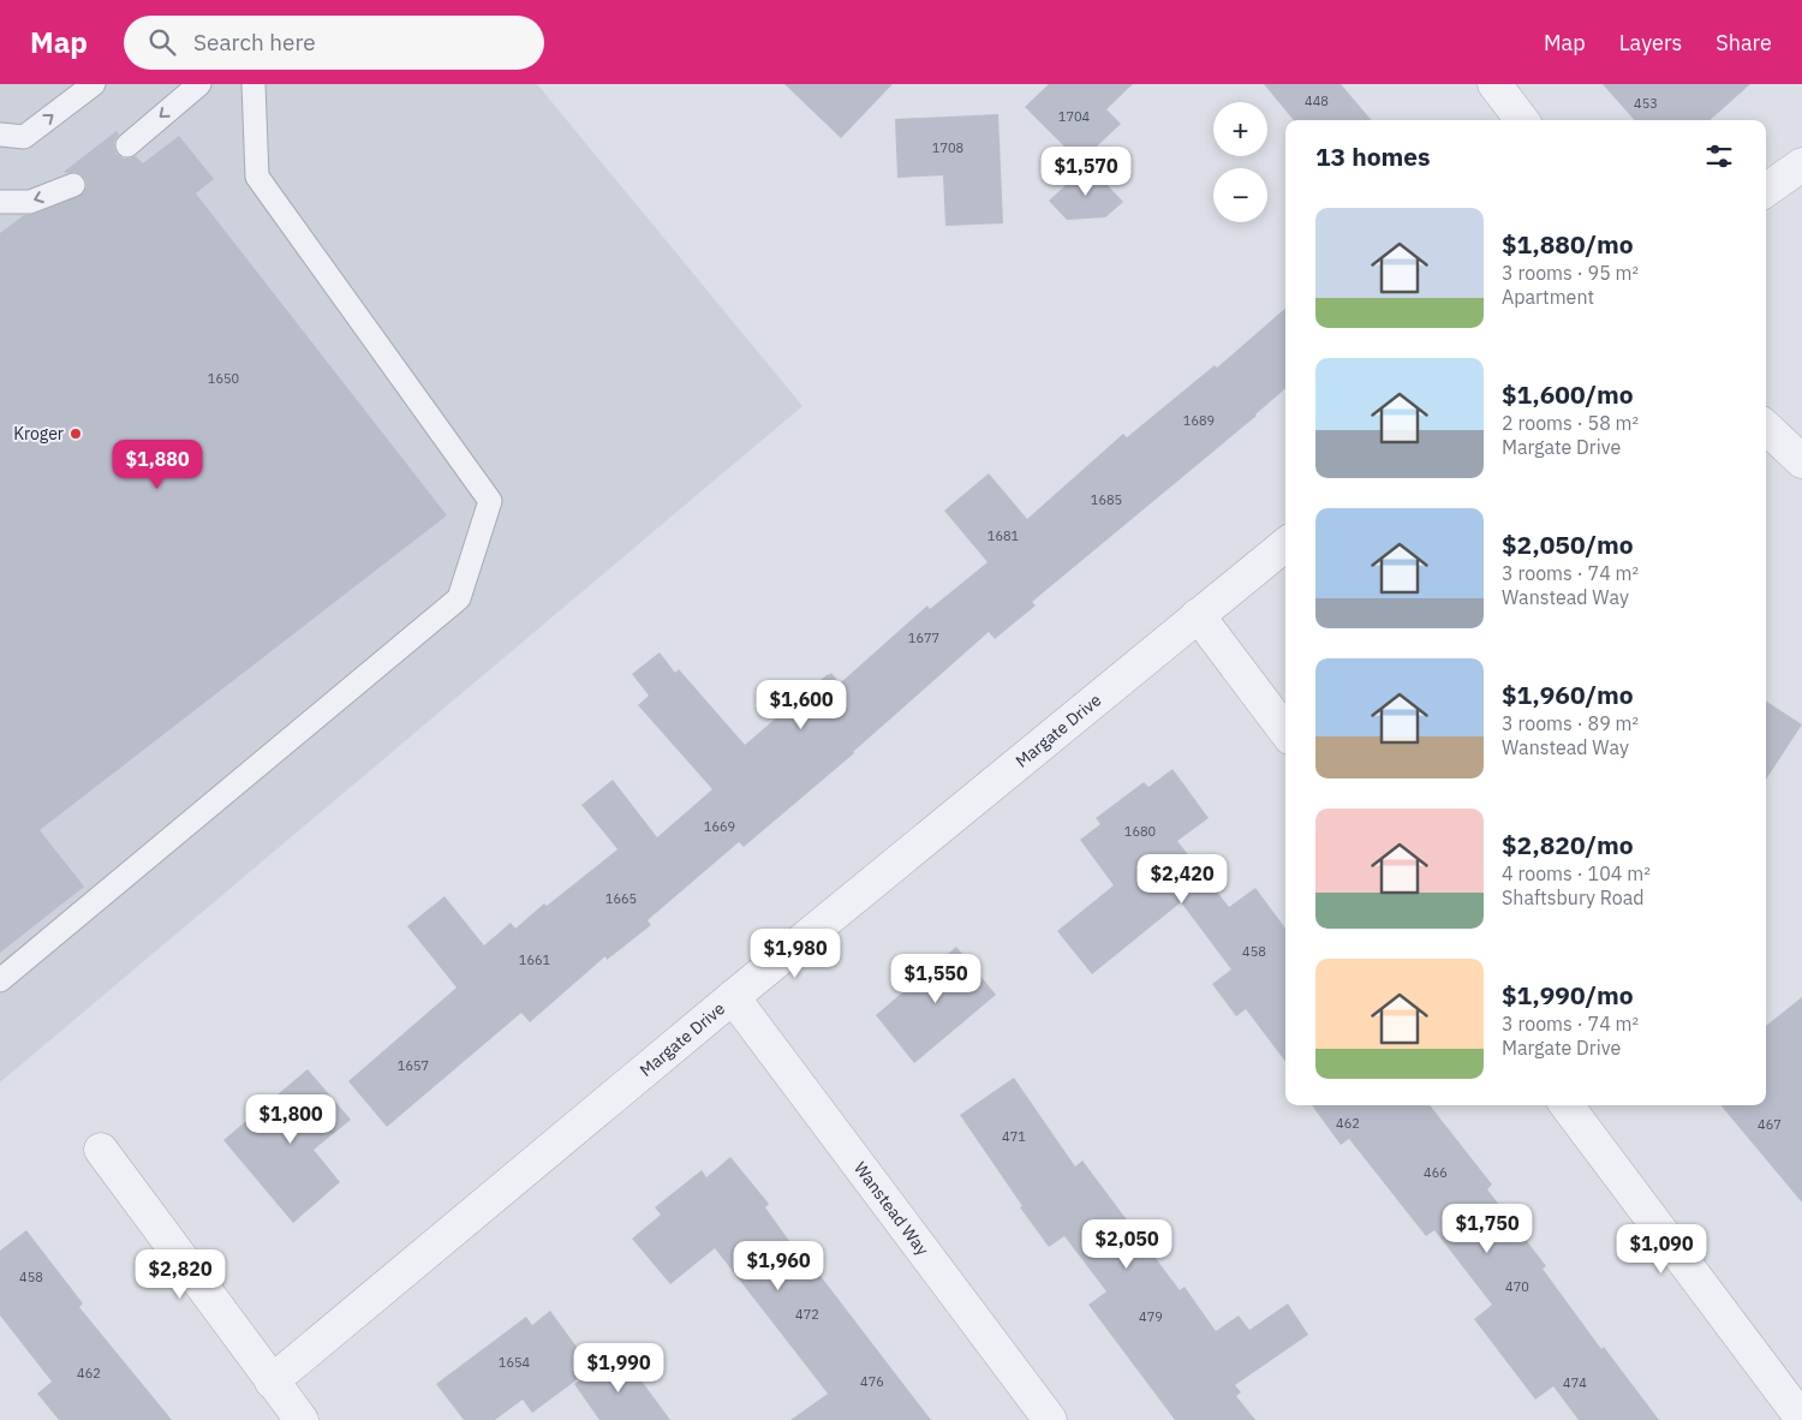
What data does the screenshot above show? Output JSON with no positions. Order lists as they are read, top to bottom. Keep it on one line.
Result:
{"streets":{"street":["Margate Drive","Wanstead Way"]},"crossings":[["Margate Drive","Wanstead Way"]],"places":["Kroger"],"house_numbers":["448","453","1704","1708","1650","1689","1685","1681","1677","1669","1680","1665","458","1661","1657","462","467","471","466","458","470","472","479","1654","462","476","474"],"page":{"header":"Map","search":"Search here","nav":["Map","Layers","Share"],"map_buttons":["+","−"],"heading":"13 homes","price":["$1,570","$1,880","$1,600","$2,420","$1,980","$1,550","$1,800","$1,750","$2,050","$1,090","$1,960","$2,820","$1,990"],"list":[{"name":"$1,880/mo","note":"3 rooms · 95 m² · Apartment"},{"name":"$1,600/mo","note":"2 rooms · 58 m² · Margate Drive"},{"name":"$2,050/mo","note":"3 rooms · 74 m² · Wanstead Way"},{"name":"$1,960/mo","note":"3 rooms · 89 m² · Wanstead Way"},{"name":"$2,820/mo","note":"4 rooms · 104 m² · Shaftsbury Road"},{"name":"$1,990/mo","note":"3 rooms · 74 m² · Margate Drive"}]}}
